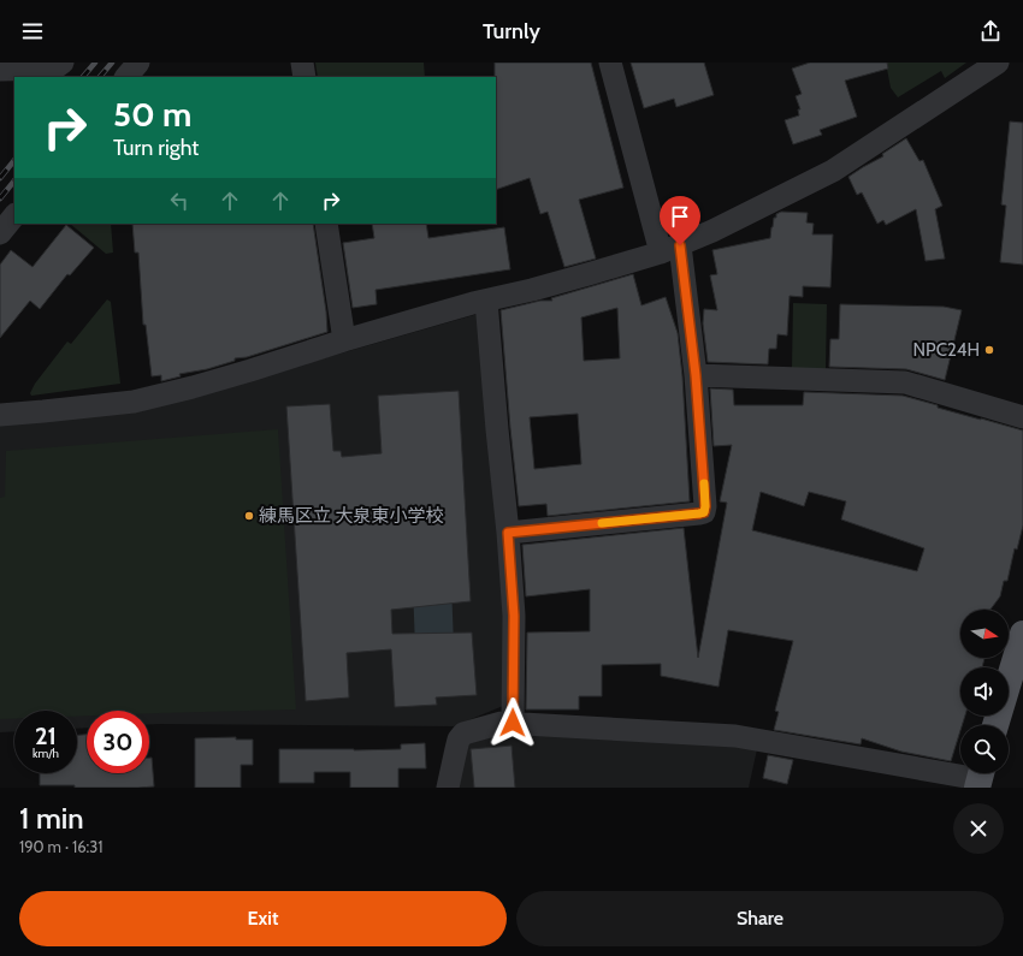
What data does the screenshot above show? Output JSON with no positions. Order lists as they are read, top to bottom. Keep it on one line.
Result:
{"places":["NPC24H","練馬区立 大泉東小学校"],"north":"right","page":{"header":"Turnly","turn":["50 m","Turn right"],"speed":"21 km/h","limit":"30","heading":["1 min","190 m · 16:31"],"buttons":["Exit","Share"]}}
